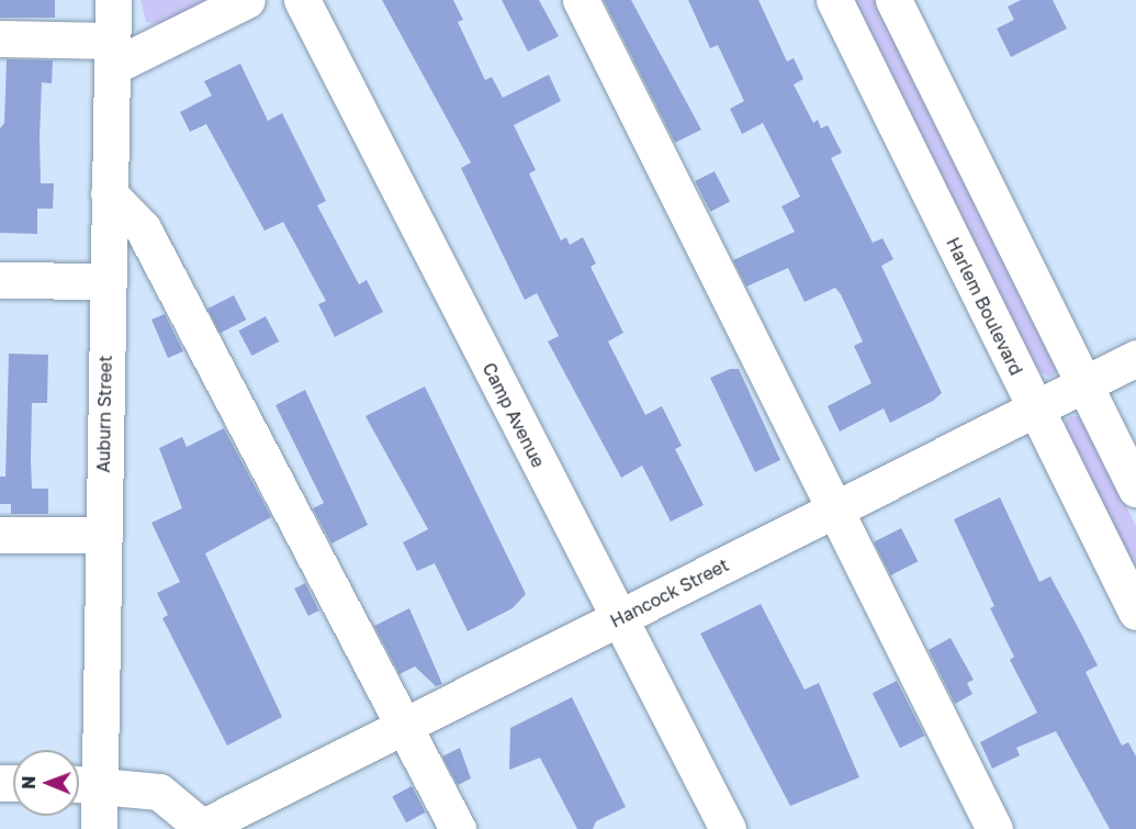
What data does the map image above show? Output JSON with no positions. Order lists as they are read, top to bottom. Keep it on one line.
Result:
{"streets":{"street":["Harlem Boulevard","Auburn Street","Camp Avenue","Hancock Street"]},"crossings":[["Harlem Boulevard","Hancock Street"],["Camp Avenue","Hancock Street"]],"north":"left"}
